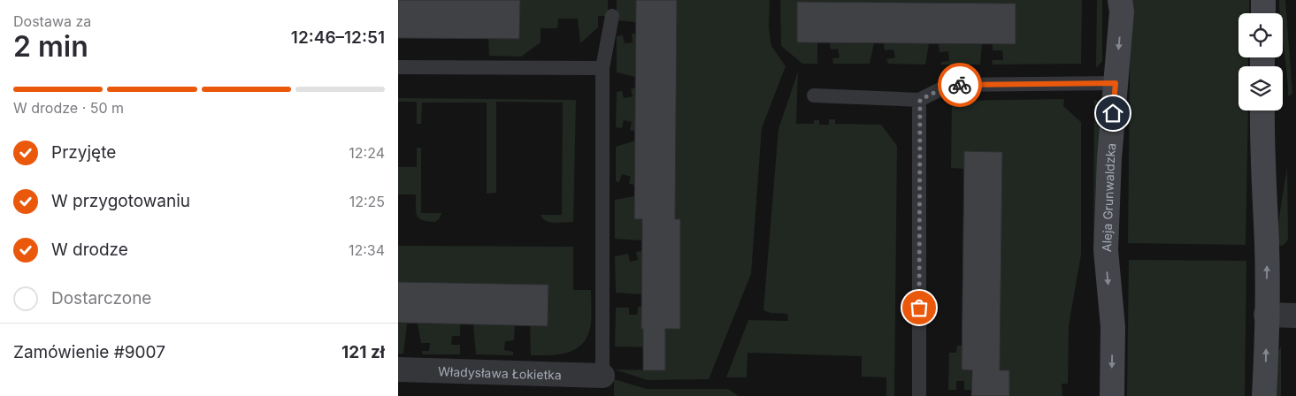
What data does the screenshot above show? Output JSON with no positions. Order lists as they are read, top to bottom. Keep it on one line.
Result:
{"streets":{"street":["Aleja Grunwaldzka","Władysława Łokietka"]},"page":{"heading":["2 min","Dostawa za","12:46–12:51"],"panel":["Zamówienie #9007","121 zł"],"bar":"W drodze · 50 m","list":[["Przyjęte","12:24"],["W przygotowaniu","12:25"],["W drodze","12:34"],"Dostarczone"]}}
